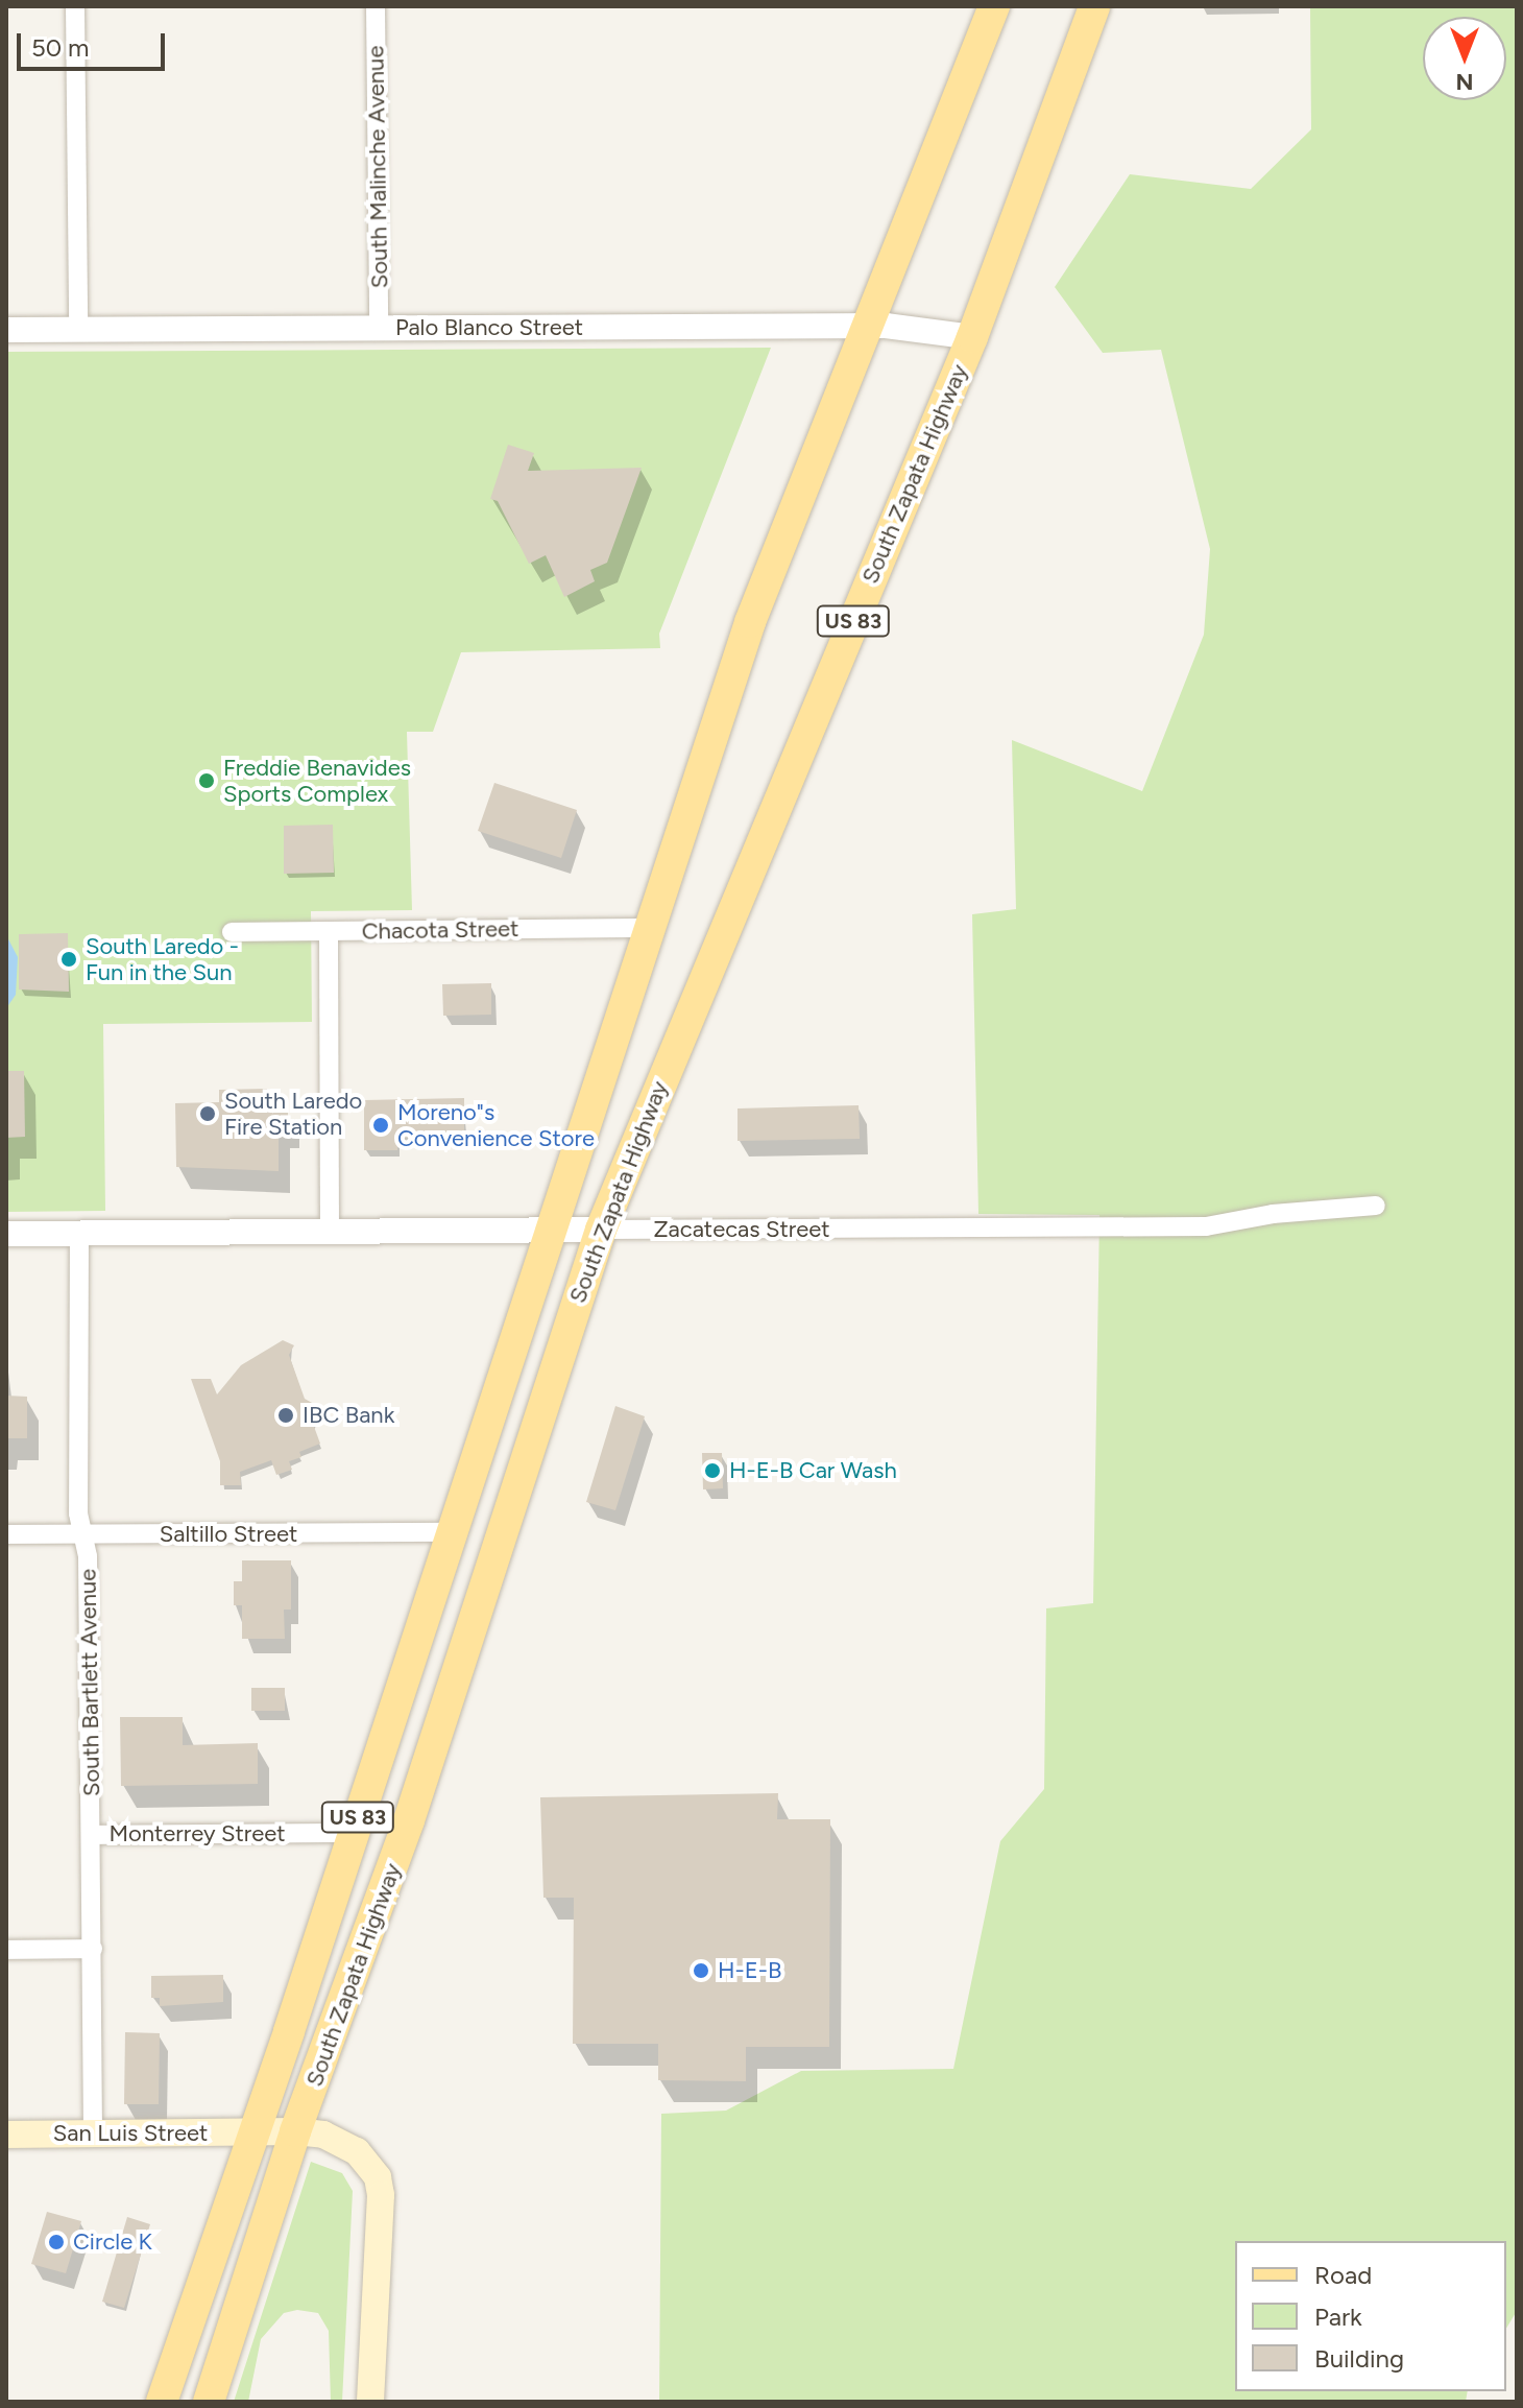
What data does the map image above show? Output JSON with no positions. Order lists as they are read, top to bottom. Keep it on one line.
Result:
{"streets":{"main road":["South Zapata Highway","US 83","San Luis Street"],"street":["South Malinche Avenue","Palo Blanco Street","Chacota Street","Zacatecas Street","Saltillo Street","South Bartlett Avenue","Monterrey Street"]},"crossings":[["South Malinche Avenue","Palo Blanco Street"],["Palo Blanco Street","South Zapata Highway"],["South Zapata Highway","Chacota Street"],["South Zapata Highway","Zacatecas Street"],["South Zapata Highway","Saltillo Street"],["South Zapata Highway","Monterrey Street"],["South Zapata Highway","San Luis Street"],["Zacatecas Street","South Bartlett Avenue"],["Saltillo Street","South Bartlett Avenue"],["South Bartlett Avenue","Monterrey Street"],["South Bartlett Avenue","San Luis Street"]],"places":["Freddie Benavides Sports Complex","South Laredo - Fun in the Sun","South Laredo Fire Station","Moreno\"s Convenience Store","IBC Bank","H-E-B Car Wash","H-E-B","Circle K"],"legend":["Road","Park","Building"],"scale_bar":"50 m","north":"bottom"}
